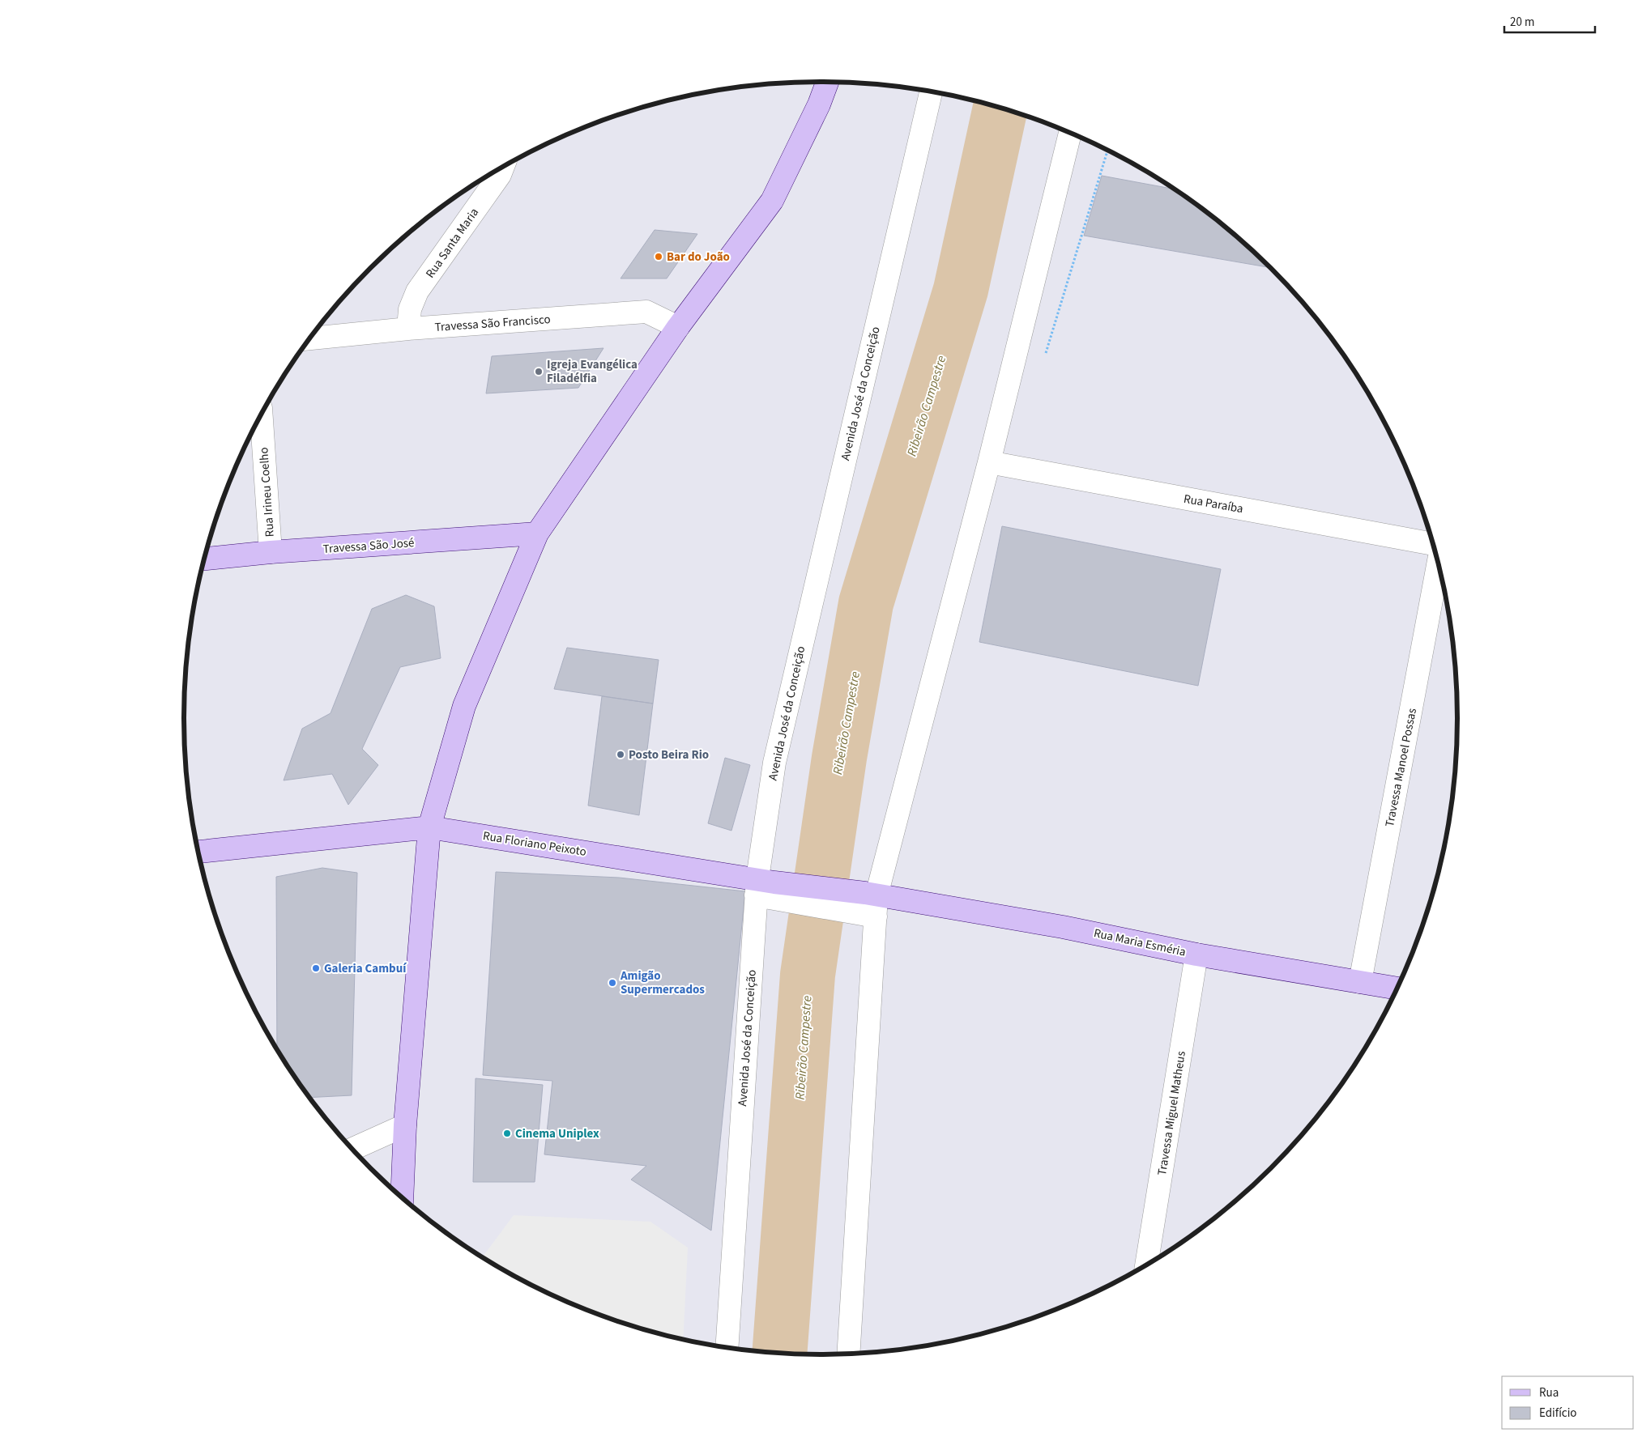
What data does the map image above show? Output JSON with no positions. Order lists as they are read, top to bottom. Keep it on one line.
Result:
{"streets":{"main road":["Travessa São José","Rua Floriano Peixoto","Rua Maria Esméria"],"street":["Rua Santa Maria","Travessa São Francisco","Avenida José da Conceição","Rua Irineu Coelho","Rua Paraíba","Travessa Manoel Possas","Travessa Miguel Matheus"]},"crossings":[["Rua Santa Maria","Travessa São Francisco"],["Avenida José da Conceição","Rua Floriano Peixoto"],["Rua Irineu Coelho","Travessa São José"],["Travessa Manoel Possas","Rua Maria Esméria"],["Rua Floriano Peixoto","Rua Maria Esméria"],["Rua Maria Esméria","Travessa Miguel Matheus"]],"water":["Ribeirão Campestre"],"places":["Bar do João","Igreja Evangélica Filadélfia","Posto Beira Rio","Galeria Cambuí","Amigão Supermercados","Cinema Uniplex"],"legend":["Rua","Edifício"],"scale_bar":"20 m"}
